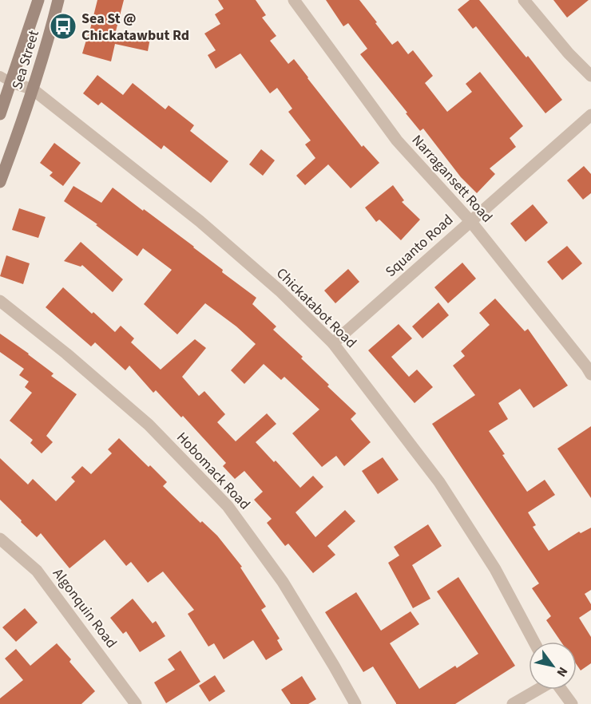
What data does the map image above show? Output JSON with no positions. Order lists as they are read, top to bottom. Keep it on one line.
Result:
{"streets":{"main road":["Sea Street"],"street":["Narragansett Road","Squanto Road","Chickatabot Road","Hobomack Road","Algonquin Road"]},"crossings":[["Sea Street","Chickatabot Road"],["Narragansett Road","Squanto Road"],["Squanto Road","Chickatabot Road"]],"places":{"bus stop":["Sea St @ Chickatawbut Rd"]},"north":"bottom right"}
